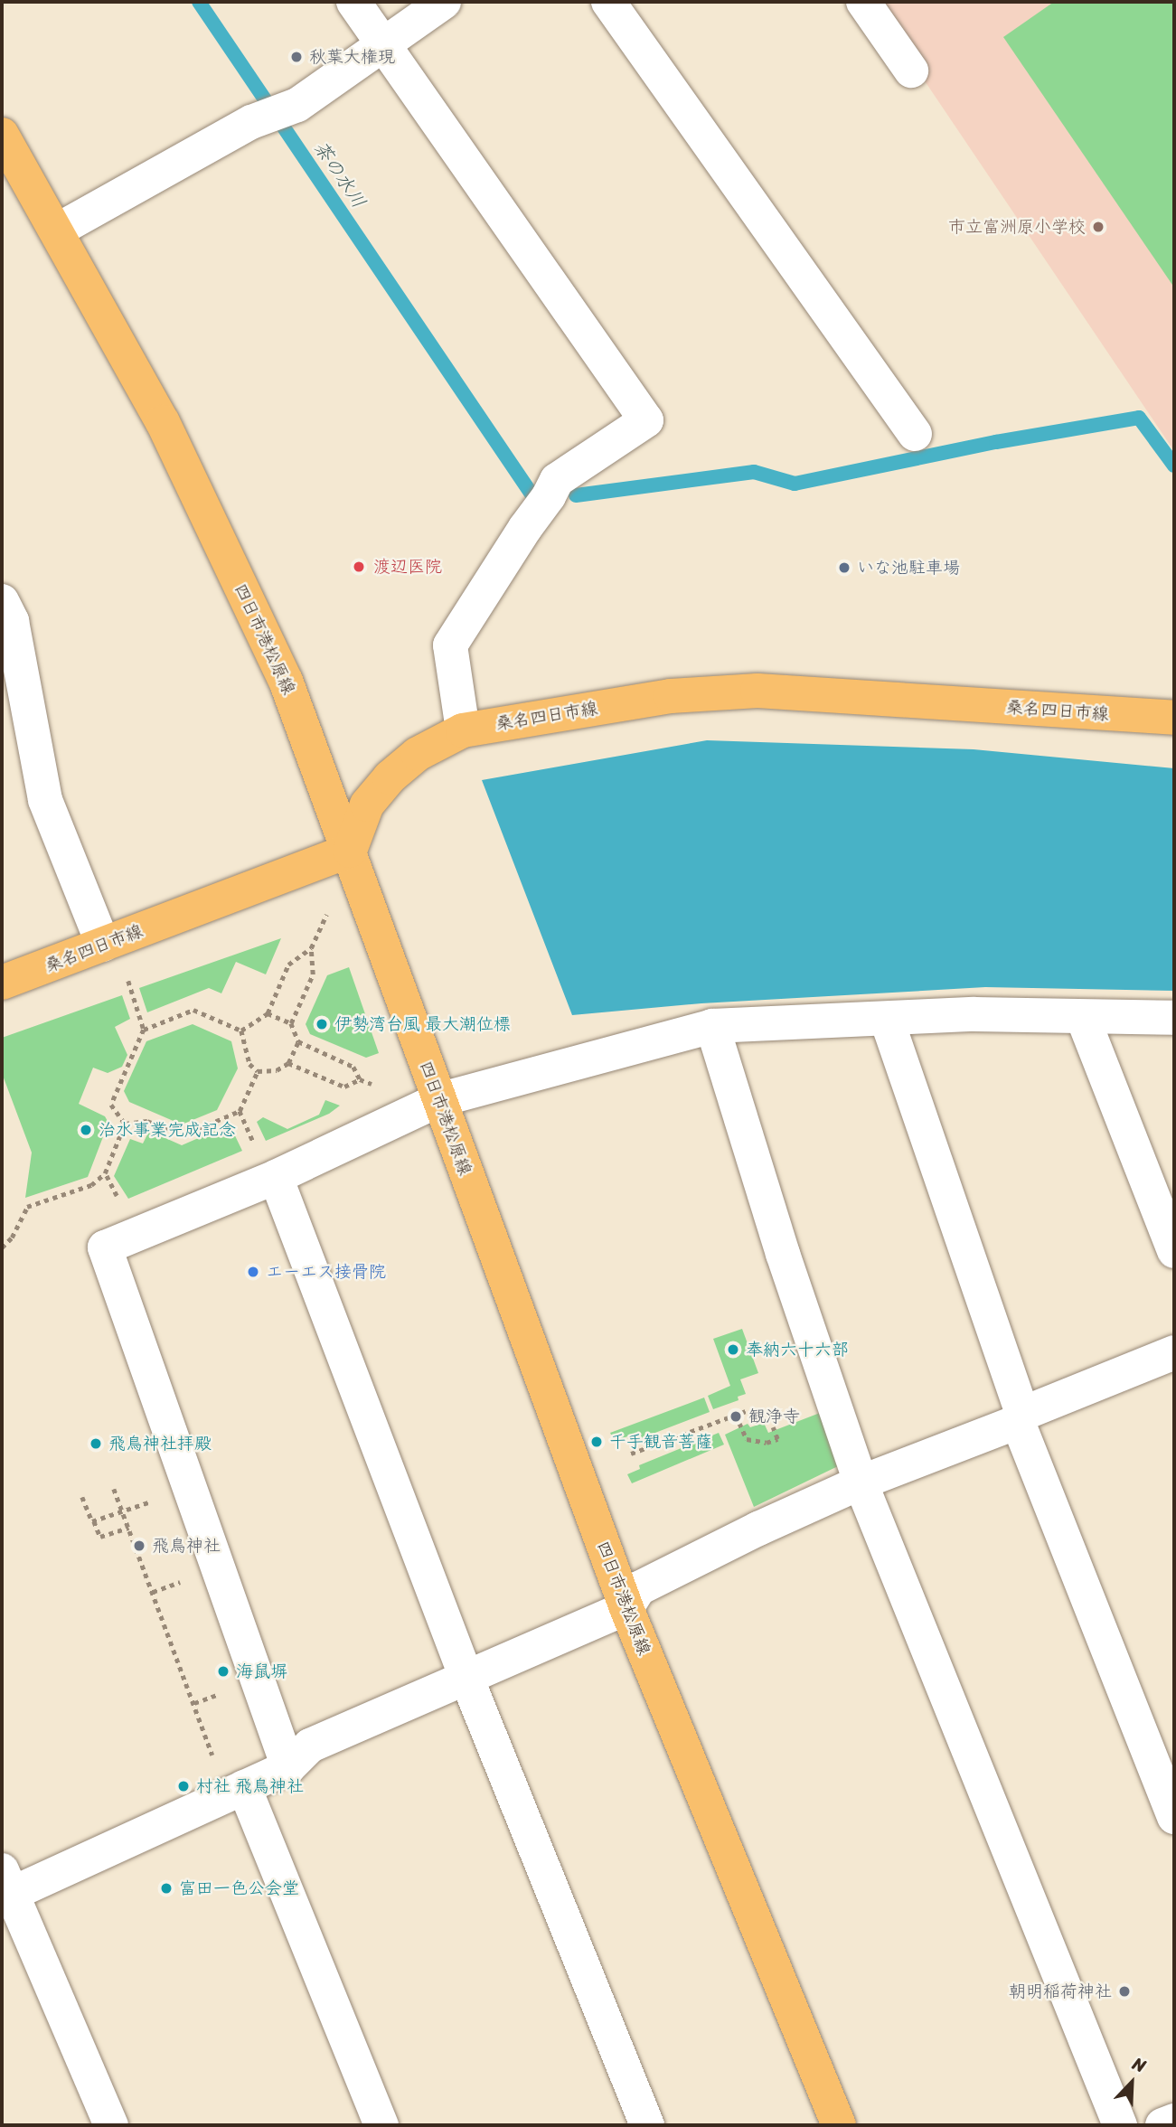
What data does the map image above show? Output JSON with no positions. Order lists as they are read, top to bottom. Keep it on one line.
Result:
{"streets":{"main road":["四日市港松原線","桑名四日市線"]},"crossings":[["四日市港松原線","桑名四日市線"]],"water":["茶の水川"],"places":["秋葉大権現","市立富洲原小学校","渡辺医院","いな池駐車場","伊勢湾台風 最大潮位標","治水事業完成記念","エーエス接骨院","奉納六十六部","観浄寺","千手観音菩薩","飛鳥神社拝殿","飛鳥神社","海鼠塀","村社 飛鳥神社","富田一色公会堂","朝明稲荷神社"],"north":"top right"}
